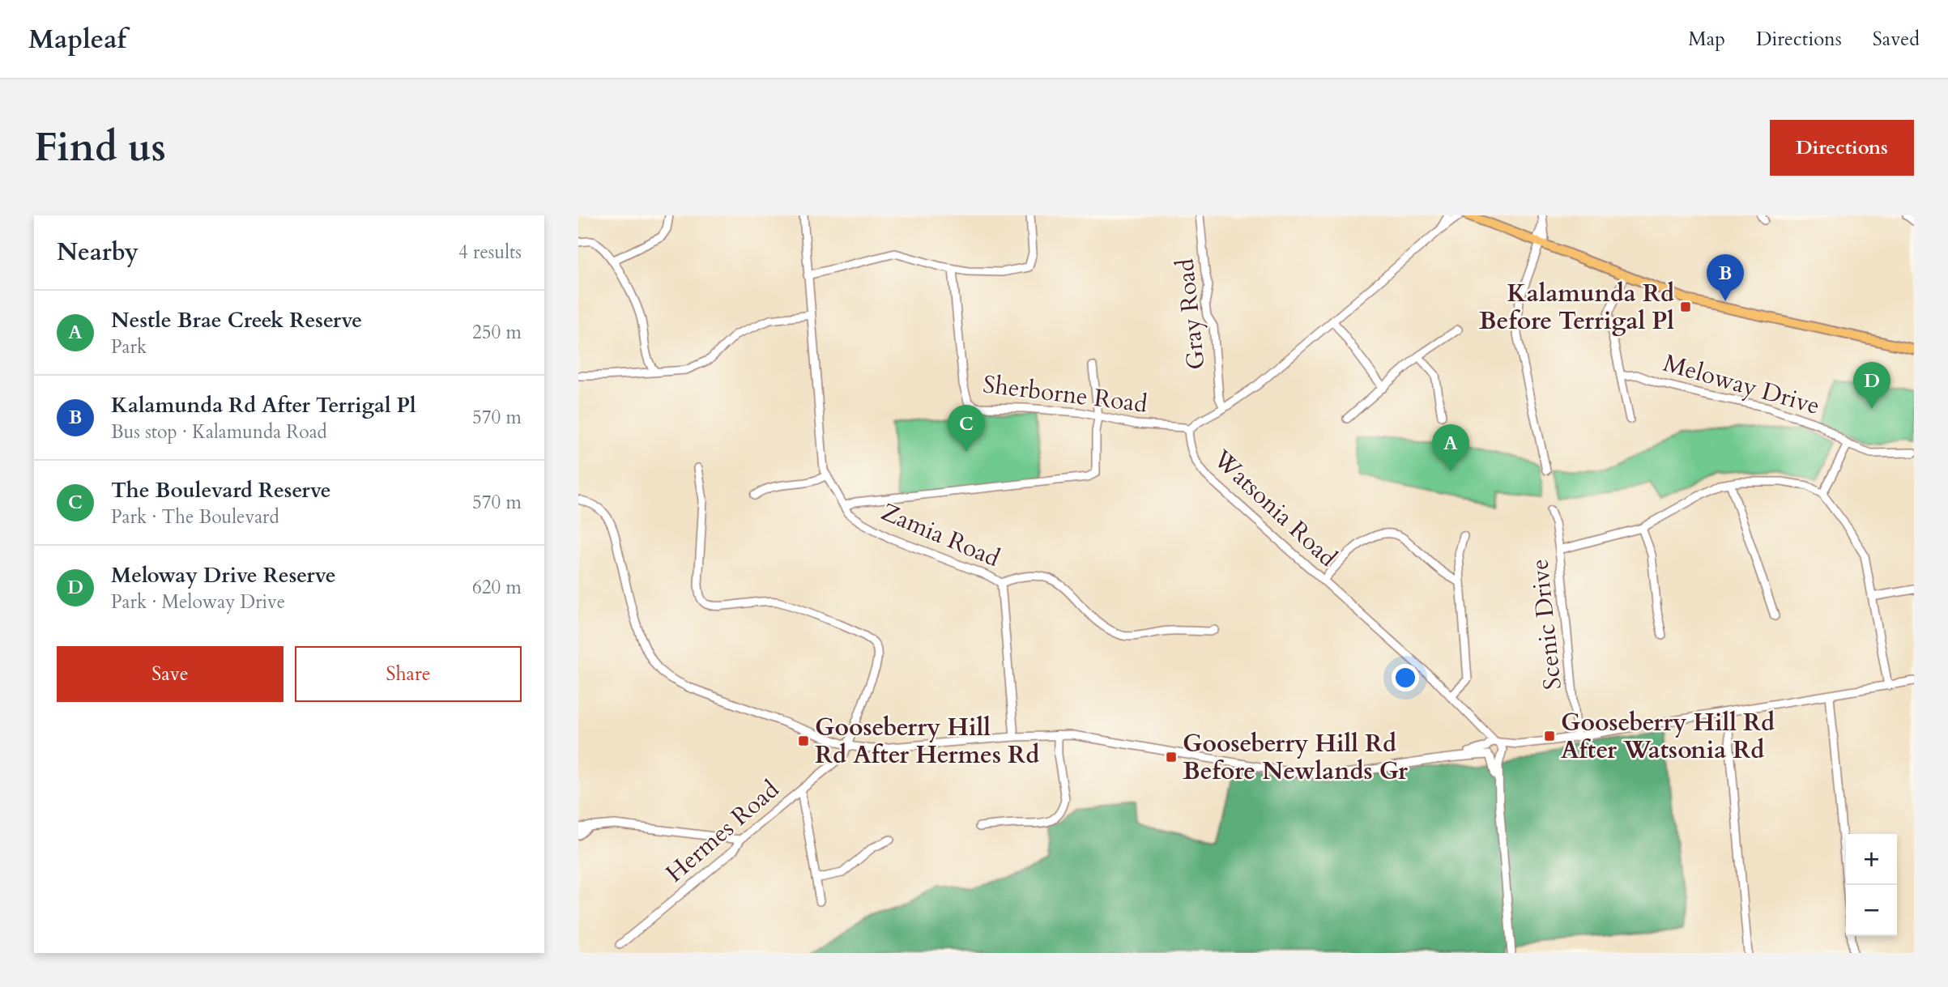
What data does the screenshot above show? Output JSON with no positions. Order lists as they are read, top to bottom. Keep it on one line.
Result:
{"streets":{"street":["Gray Road","Meloway Drive","Sherborne Road","Watsonia Road","Zamia Road","Scenic Drive","Hermes Road"]},"crossings":[["Gray Road","Watsonia Road"],["Sherborne Road","Watsonia Road"]],"places":{"transit":["Kalamunda Rd Before Terrigal Pl","Gooseberry Hill Rd After Watsonia Rd","Gooseberry Hill Rd After Hermes Rd","Gooseberry Hill Rd Before Newlands Gr"]},"page":{"header":"Mapleaf","nav":["Map","Directions","Saved"],"buttons":["Directions",["Save","Share"]],"title":"Find us","heading":["Nearby","4 results"],"pins":["B","D","C","A"],"list":[{"mark":"A","name":"Nestle Brae Creek Reserve","note":"Park","value":"250 m"},{"mark":"B","name":"Kalamunda Rd After Terrigal Pl","note":"Bus stop · Kalamunda Road","value":"570 m"},{"mark":"C","name":"The Boulevard Reserve","note":"Park · The Boulevard","value":"570 m"},{"mark":"D","name":"Meloway Drive Reserve","note":"Park · Meloway Drive","value":"620 m"}],"map_buttons":["+","−"]}}
